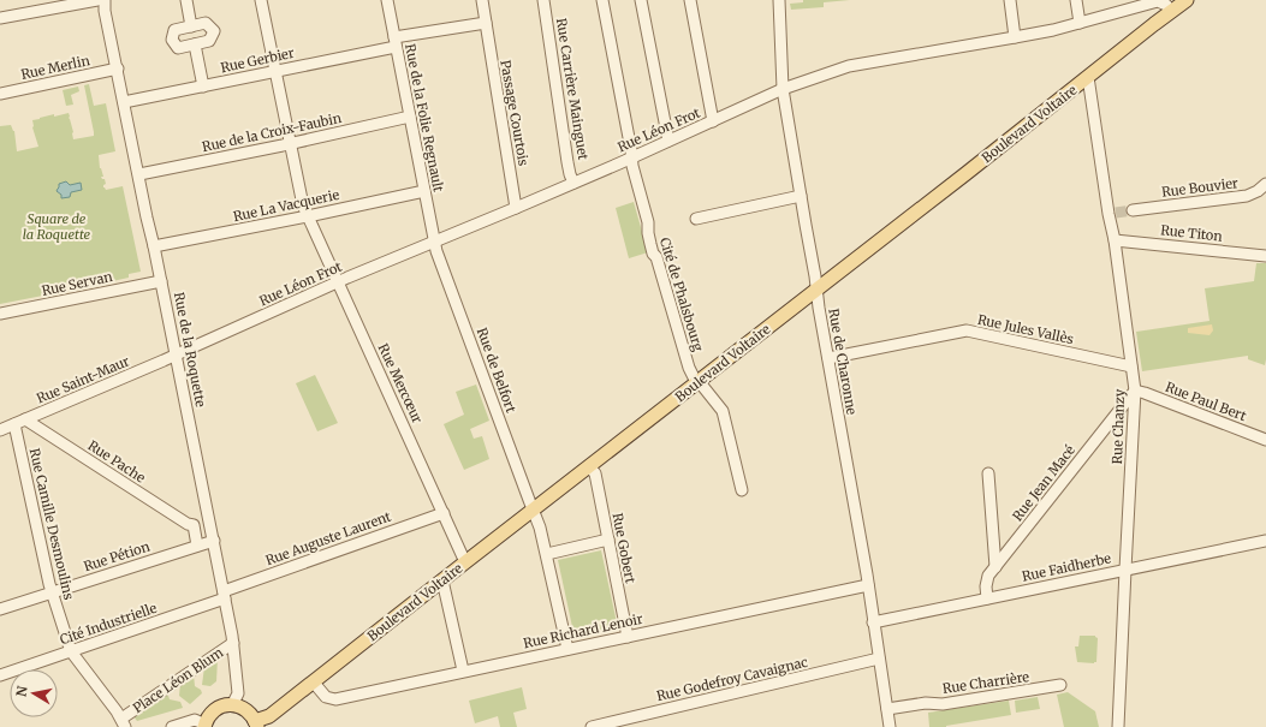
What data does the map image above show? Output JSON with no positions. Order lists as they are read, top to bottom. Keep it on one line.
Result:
{"streets":{"main road":["Boulevard Voltaire"],"street":["Rue Gerbier","Rue Merlin","Rue Carrière Mainguet","Passage Courtois","Rue de la Folie Regnault","Rue Léon Frot","Rue de la Croix-Faubin","Rue Bouvier","Rue La Vacquerie","Rue Titon","Rue Servan","Cité de Phalsbourg","Rue Jules Vallès","Rue de la Roquette","Rue de Charonne","Rue de Belfort","Rue Saint-Maur","Rue Mercœur","Rue Paul Bert","Rue Chanzy","Rue Pache","Rue Jean Macé","Rue Camille Desmoulins","Rue Auguste Laurent","Rue Gobert","Rue Pétion","Rue Faidherbe","Cité Industrielle","Rue Richard Lenoir","Rue Godefroy Cavaignac","Place Léon Blum","Rue Charrière"]},"crossings":[["Rue Gerbier","Rue de la Folie Regnault"],["Rue Gerbier","Rue de la Roquette"],["Rue Gerbier","Rue Mercœur"],["Rue Merlin","Rue de la Roquette"],["Rue Carrière Mainguet","Rue Léon Frot"],["Passage Courtois","Rue Léon Frot"],["Rue de la Folie Regnault","Rue Léon Frot"],["Rue de la Folie Regnault","Rue de la Croix-Faubin"],["Rue de la Folie Regnault","Rue La Vacquerie"],["Rue de la Folie Regnault","Rue de Belfort"],["Boulevard Voltaire","Rue Léon Frot"],["Boulevard Voltaire","Cité de Phalsbourg"],["Boulevard Voltaire","Rue de Charonne"],["Boulevard Voltaire","Rue de Belfort"],["Boulevard Voltaire","Rue Mercœur"],["Boulevard Voltaire","Rue Chanzy"],["Boulevard Voltaire","Rue Gobert"],["Boulevard Voltaire","Rue Richard Lenoir"],["Rue Léon Frot","Cité de Phalsbourg"],["Rue Léon Frot","Rue de la Roquette"],["Rue Léon Frot","Rue de Charonne"],["Rue Léon Frot","Rue de Belfort"],["Rue Léon Frot","Rue Saint-Maur"],["Rue Léon Frot","Rue Mercœur"],["Rue de la Croix-Faubin","Rue de la Roquette"],["Rue de la Croix-Faubin","Rue Mercœur"],["Rue La Vacquerie","Rue de la Roquette"],["Rue La Vacquerie","Rue Mercœur"],["Rue Titon","Rue Chanzy"],["Rue Servan","Rue de la Roquette"],["Rue Jules Vallès","Rue de Charonne"],["Rue Jules Vallès","Rue Chanzy"],["Rue de la Roquette","Rue Saint-Maur"],["Rue de la Roquette","Rue Auguste Laurent"],["Rue de la Roquette","Rue Pétion"],["Rue de la Roquette","Cité Industrielle"],["Rue de la Roquette","Place Léon Blum"],["Rue de Charonne","Rue Faidherbe"],["Rue de Charonne","Rue Richard Lenoir"],["Rue de Charonne","Rue Godefroy Cavaignac"],["Rue de Charonne","Rue Charrière"],["Rue de Belfort","Rue Richard Lenoir"],["Rue Saint-Maur","Rue Pache"],["Rue Saint-Maur","Rue Camille Desmoulins"],["Rue Mercœur","Rue Auguste Laurent"],["Rue Paul Bert","Rue Chanzy"],["Rue Paul Bert","Rue Jean Macé"],["Rue Chanzy","Rue Jean Macé"],["Rue Chanzy","Rue Faidherbe"],["Rue Jean Macé","Rue Faidherbe"],["Rue Camille Desmoulins","Rue Pétion"],["Rue Camille Desmoulins","Cité Industrielle"],["Rue Camille Desmoulins","Place Léon Blum"],["Rue Auguste Laurent","Cité Industrielle"],["Rue Gobert","Rue Richard Lenoir"]],"parks":["Square de la Roquette"],"north":"left"}
